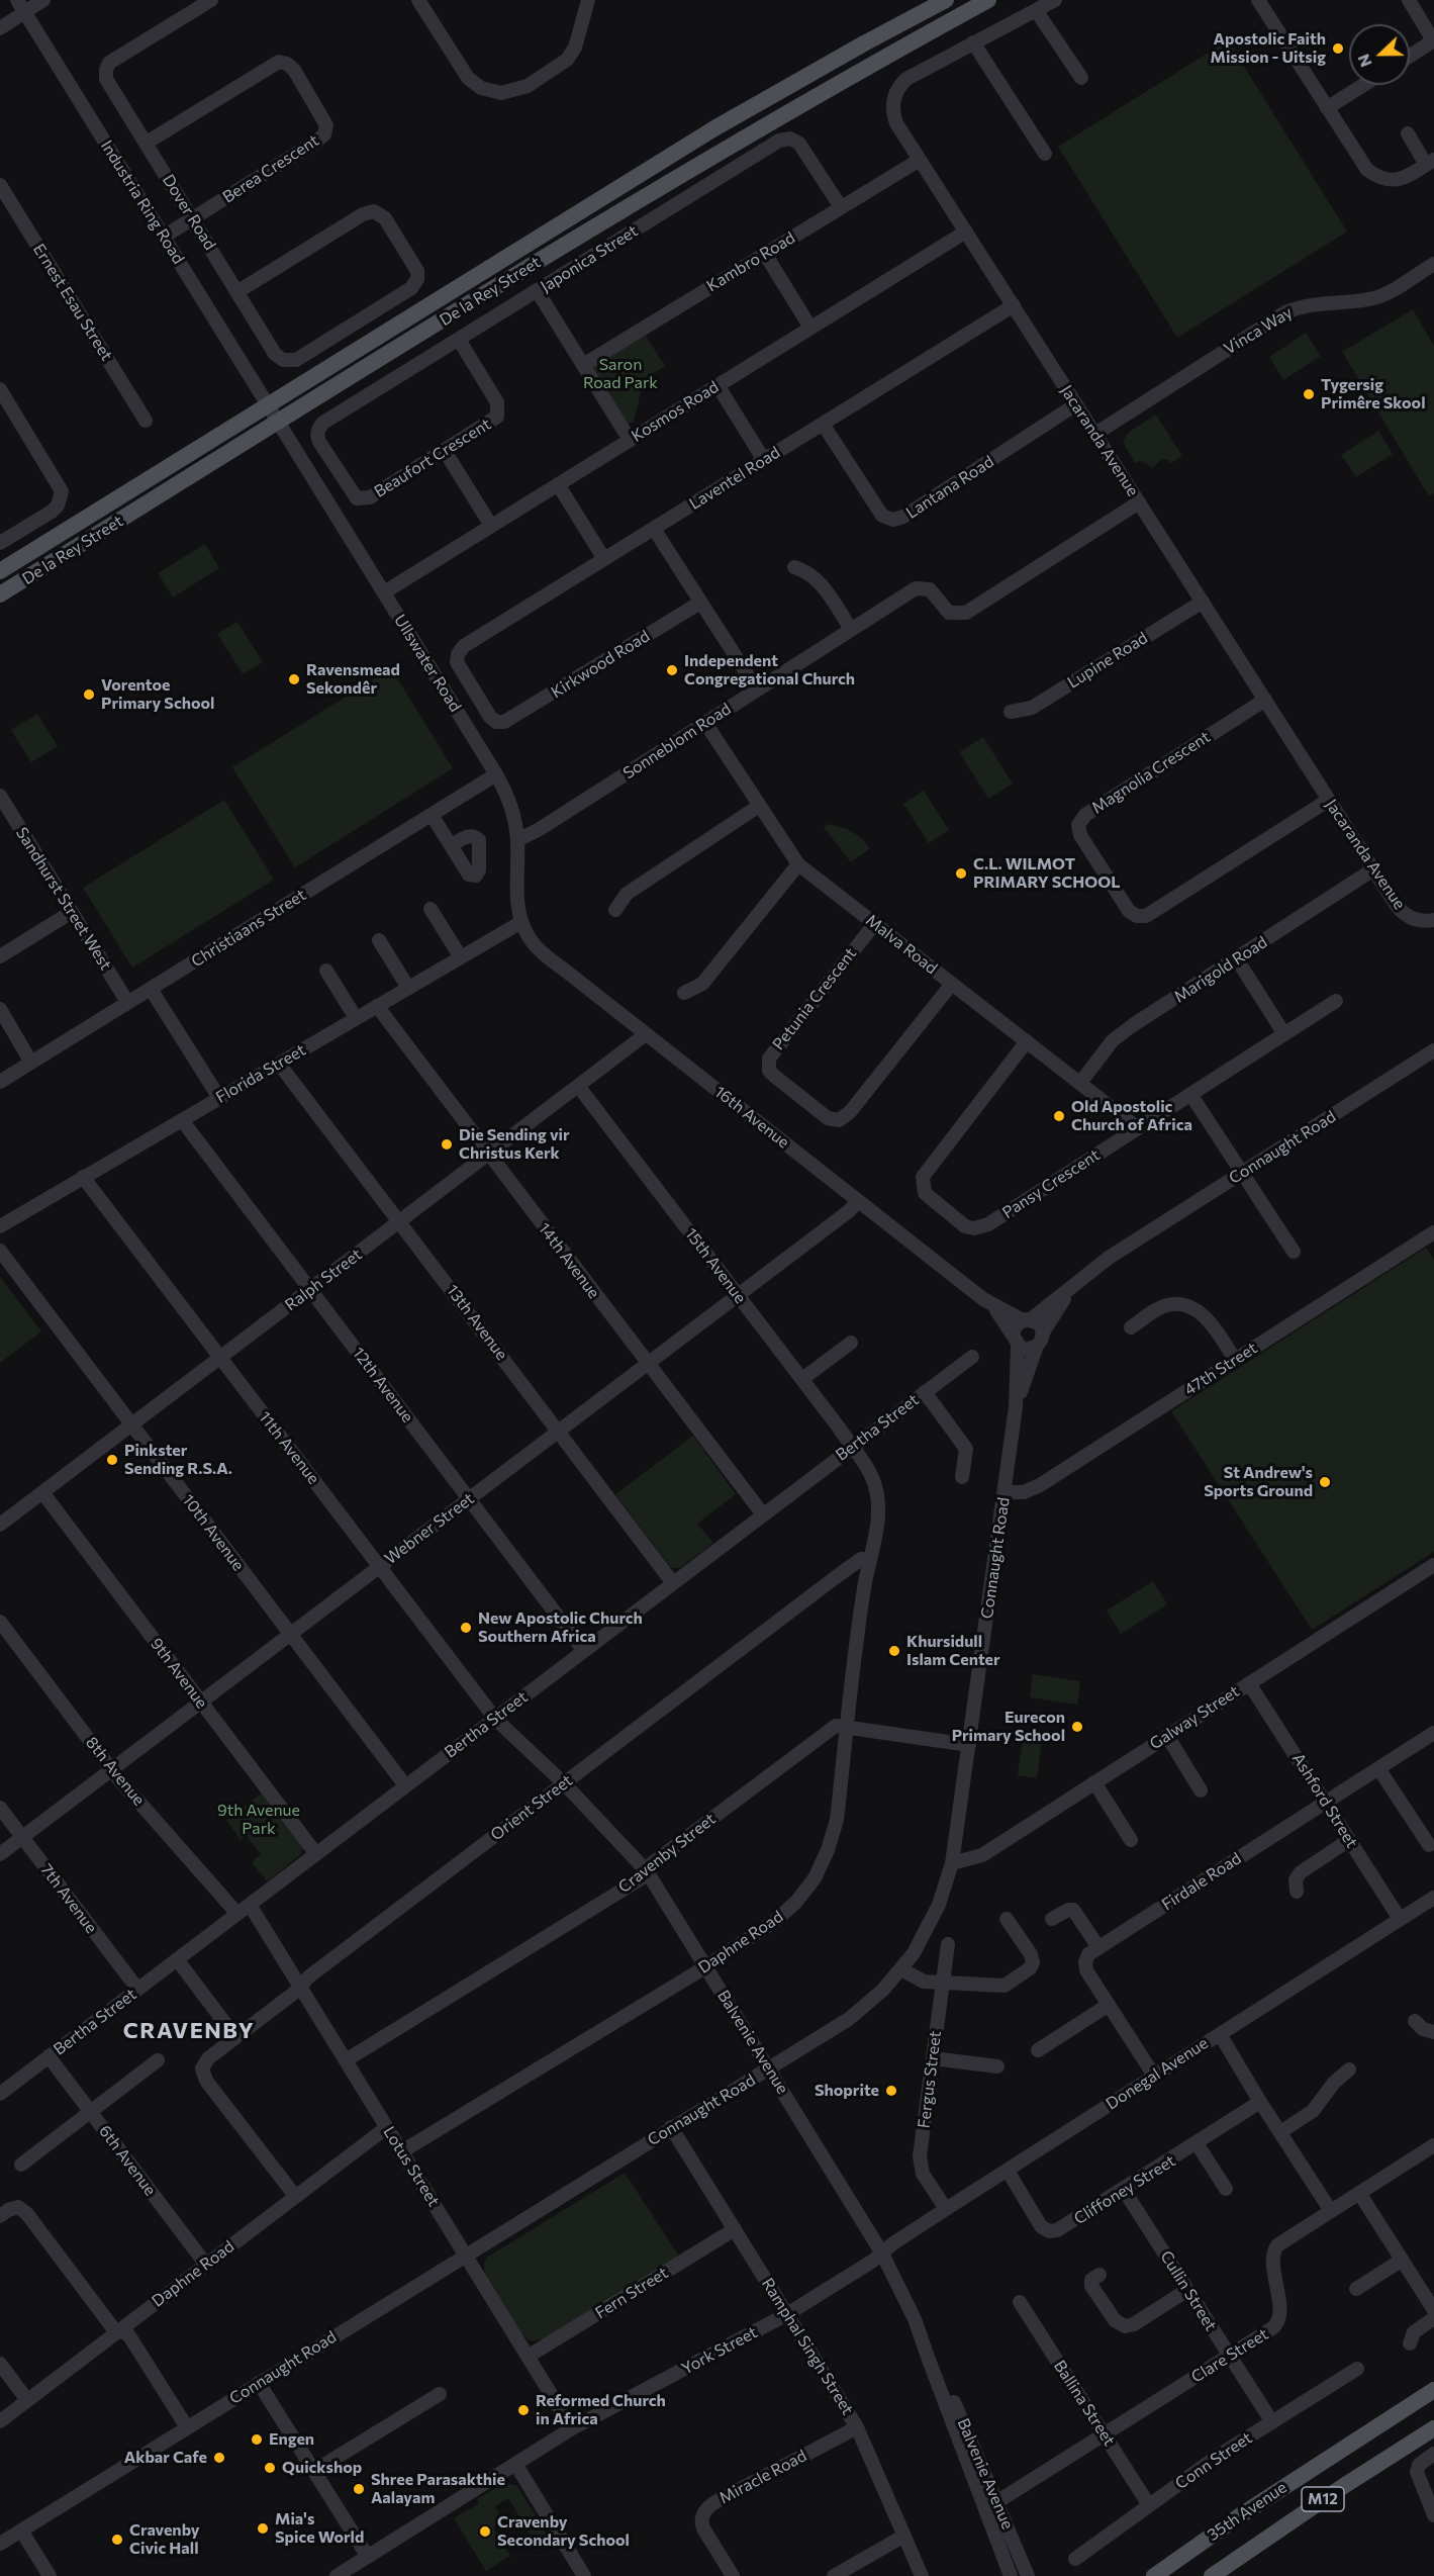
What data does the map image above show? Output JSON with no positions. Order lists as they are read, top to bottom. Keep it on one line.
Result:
{"streets":{"main road":["De la Rey Street","M12","35th Avenue"],"street":["Berea Crescent","Industria Ring Road","Dover Road","Japonica Street","Kambro Road","Ernest Esau Street","Vinca Way","Kosmos Road","Jacaranda Avenue","Beaufort Crescent","Laventel Road","Lantana Road","Lupine Road","Ullswater Road","Kirkwood Road","Sonneblom Road","Magnolia Crescent","Sandhurst Street West","Christiaans Street","Malva Road","Marigold Road","Petunia Crescent","Florida Street","16th Avenue","Connaught Road","Pansy Crescent","14th Avenue","15th Avenue","Ralph Street","13th Avenue","47th Street","12th Avenue","Bertha Street","11th Avenue","Webner Street","10th Avenue","9th Avenue","Galway Street","8th Avenue","Ashford Street","Orient Street","Cravenby Street","Firdale Road","7th Avenue","Daphne Road","Balvenie Avenue","Donegal Avenue","Fergus Street","6th Avenue","Lotus Street","Cliffoney Street","Cullin Street","Fern Street","Ramphal Singh Street","York Street","Clare Street","Ballina Street","Conn Street","Miracle Road"]},"crossings":[["Berea Crescent","Industria Ring Road"],["Berea Crescent","Dover Road"],["Industria Ring Road","De la Rey Street"],["Industria Ring Road","Ullswater Road"],["Japonica Street","Kambro Road"],["Japonica Street","Beaufort Crescent"],["Kambro Road","Jacaranda Avenue"],["De la Rey Street","Ullswater Road"],["Vinca Way","Jacaranda Avenue"],["Kosmos Road","Jacaranda Avenue"],["Kosmos Road","Ullswater Road"],["Jacaranda Avenue","Laventel Road"],["Jacaranda Avenue","Lantana Road"],["Jacaranda Avenue","Lupine Road"],["Jacaranda Avenue","Sonneblom Road"],["Jacaranda Avenue","Magnolia Crescent"],["Jacaranda Avenue","Marigold Road"],["Laventel Road","Lantana Road"],["Laventel Road","Kirkwood Road"],["Ullswater Road","Sonneblom Road"],["Ullswater Road","Christiaans Street"],["Ullswater Road","Florida Street"],["Ullswater Road","16th Avenue"],["Sonneblom Road","Malva Road"],["Sandhurst Street West","Christiaans Street"],["Malva Road","Marigold Road"],["Malva Road","Petunia Crescent"],["Malva Road","Pansy Crescent"],["Florida Street","16th Avenue"],["Florida Street","14th Avenue"],["Florida Street","13th Avenue"],["Florida Street","12th Avenue"],["Florida Street","11th Avenue"],["16th Avenue","Connaught Road"],["16th Avenue","Ralph Street"],["16th Avenue","Webner Street"],["Connaught Road","47th Street"],["Connaught Road","Galway Street"],["Connaught Road","Cravenby Street"],["Connaught Road","Balvenie Avenue"],["Connaught Road","Lotus Street"],["Connaught Road","Ramphal Singh Street"],["14th Avenue","Ralph Street"],["14th Avenue","Bertha Street"],["14th Avenue","Webner Street"],["15th Avenue","Ralph Street"],["15th Avenue","Bertha Street"],["15th Avenue","Webner Street"],["15th Avenue","Daphne Road"],["Ralph Street","13th Avenue"],["Ralph Street","12th Avenue"],["Ralph Street","11th Avenue"],["Ralph Street","10th Avenue"],["Ralph Street","9th Avenue"],["13th Avenue","Bertha Street"],["13th Avenue","Webner Street"],["12th Avenue","Bertha Street"],["12th Avenue","Webner Street"],["Bertha Street","11th Avenue"],["Bertha Street","10th Avenue"],["Bertha Street","9th Avenue"],["Bertha Street","8th Avenue"],["Bertha Street","7th Avenue"],["Bertha Street","Daphne Road"],["Bertha Street","Balvenie Avenue"],["Bertha Street","6th Avenue"],["Bertha Street","Lotus Street"],["11th Avenue","Webner Street"],["11th Avenue","Balvenie Avenue"],["Webner Street","10th Avenue"],["Webner Street","9th Avenue"],["Webner Street","8th Avenue"],["Webner Street","7th Avenue"],["Galway Street","Ashford Street"],["Ashford Street","Firdale Road"],["Ashford Street","Donegal Avenue"],["Orient Street","Daphne Road"],["Orient Street","Balvenie Avenue"],["Orient Street","Lotus Street"],["Cravenby Street","Daphne Road"],["Cravenby Street","Balvenie Avenue"],["Cravenby Street","Lotus Street"],["Daphne Road","Balvenie Avenue"],["Daphne Road","6th Avenue"],["Daphne Road","Lotus Street"],["Balvenie Avenue","Donegal Avenue"],["Balvenie Avenue","York Street"],["Balvenie Avenue","Clare Street"],["Donegal Avenue","Fergus Street"],["Donegal Avenue","Cliffoney Street"],["Donegal Avenue","York Street"],["Lotus Street","Fern Street"],["Lotus Street","York Street"],["Cliffoney Street","Cullin Street"],["Cullin Street","Clare Street"],["Cullin Street","Conn Street"],["Fern Street","Ramphal Singh Street"],["Ramphal Singh Street","York Street"],["Ramphal Singh Street","Miracle Road"],["Clare Street","Ballina Street"],["Ballina Street","Conn Street"]],"districts":["CRAVENBY"],"parks":["Saron Road Park","9th Avenue Park"],"places":["Apostolic Faith Mission - Uitsig","Tygersig Primêre Skool","Independent Congregational Church","Ravensmead Sekondêr","Vorentoe Primary School","C.L. WILMOT PRIMARY SCHOOL","Old Apostolic Church of Africa","Die Sending vir Christus Kerk","Pinkster Sending R.S.A.","St Andrew's Sports Ground","New Apostolic Church Southern Africa","Khursidull Islam Center","Eurecon Primary School","Shoprite","Reformed Church in Africa","Engen","Akbar Cafe","Quickshop","Shree Parasakthie Aalayam","Mia's Spice World","Cravenby Secondary School","Cravenby Civic Hall"],"north":"left"}
